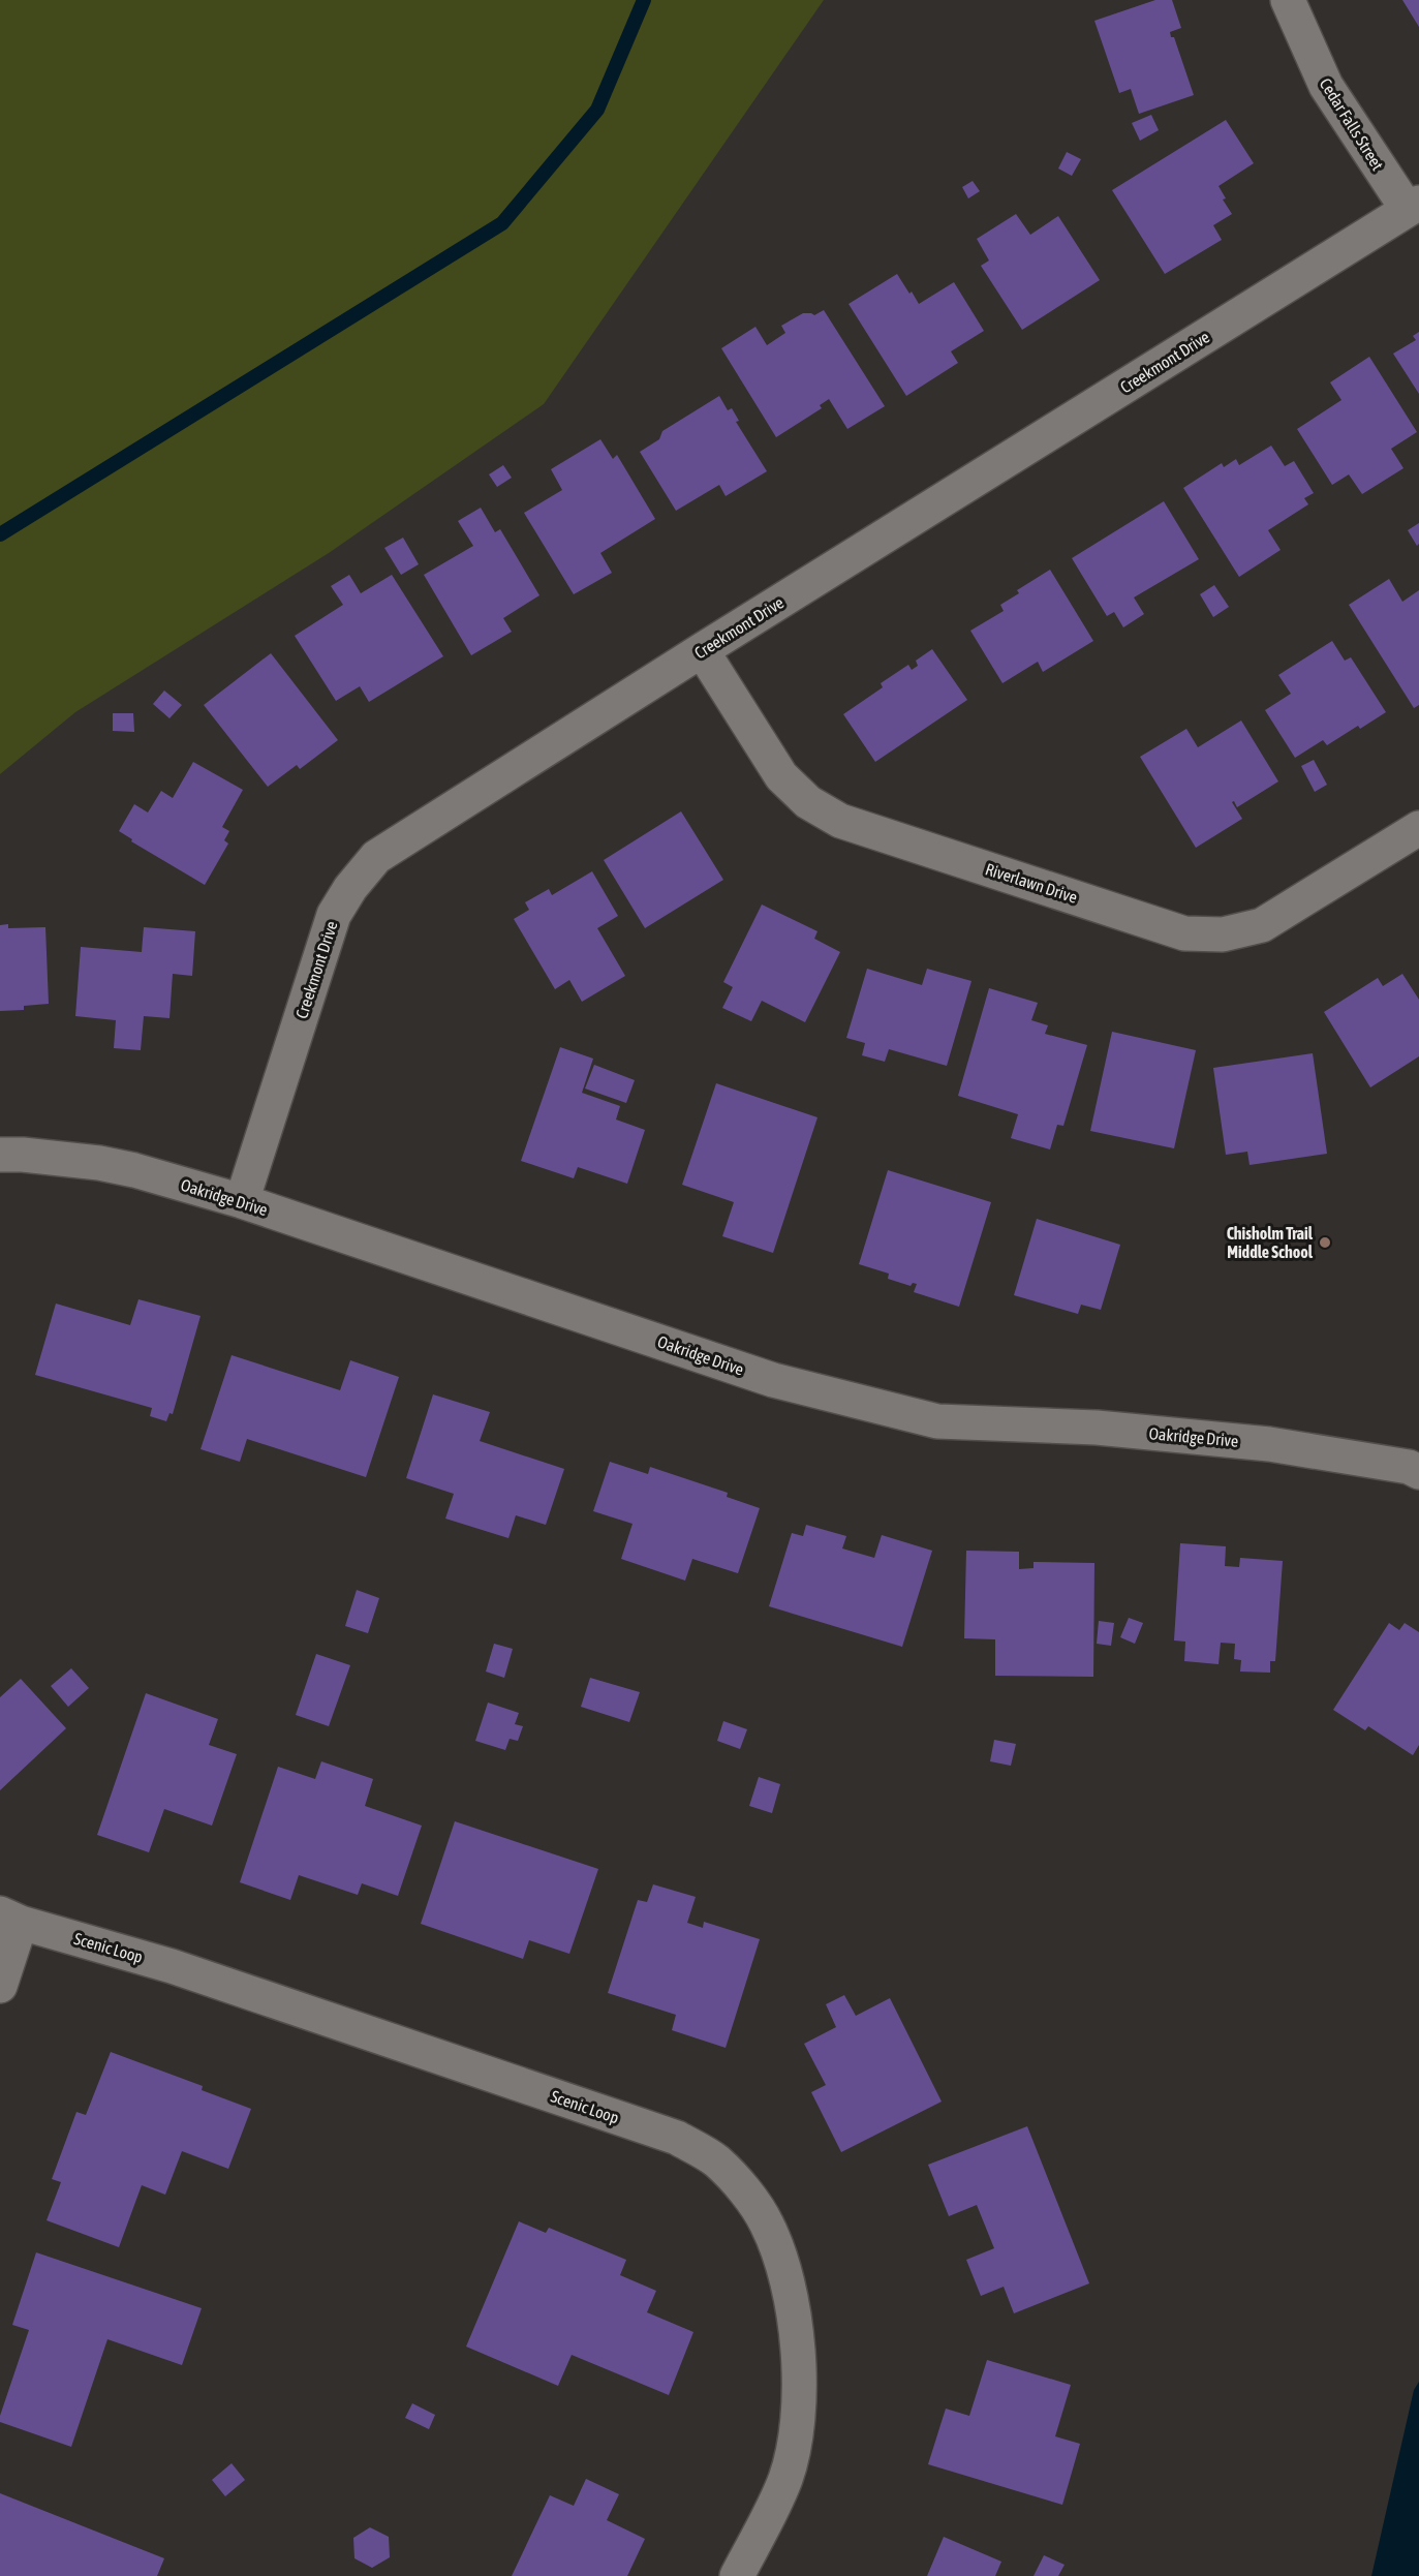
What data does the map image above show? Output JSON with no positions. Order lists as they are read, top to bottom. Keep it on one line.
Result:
{"streets":{"street":["Cedar Falls Street","Creekmont Drive","Riverlawn Drive","Oakridge Drive","Scenic Loop"]},"crossings":[["Cedar Falls Street","Creekmont Drive"],["Creekmont Drive","Riverlawn Drive"],["Creekmont Drive","Oakridge Drive"]],"places":["Chisholm Trail Middle School"]}
